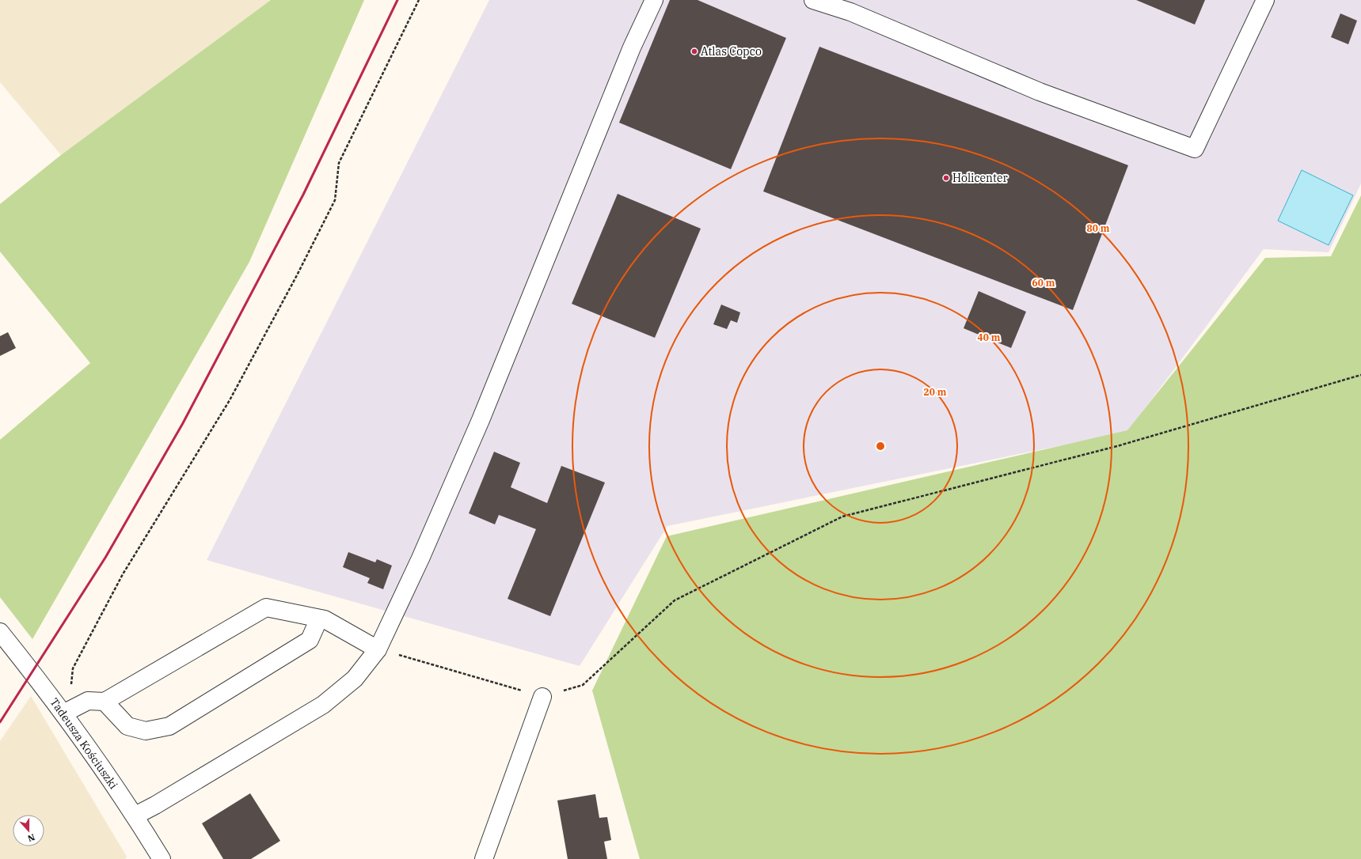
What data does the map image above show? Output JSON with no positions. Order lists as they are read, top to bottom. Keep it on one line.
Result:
{"streets":{"street":["Tadeusza Kościuszki"]},"places":["Atlas Copco","Holicenter"],"north":"bottom","rings":["80 m","60 m","40 m","20 m"]}
